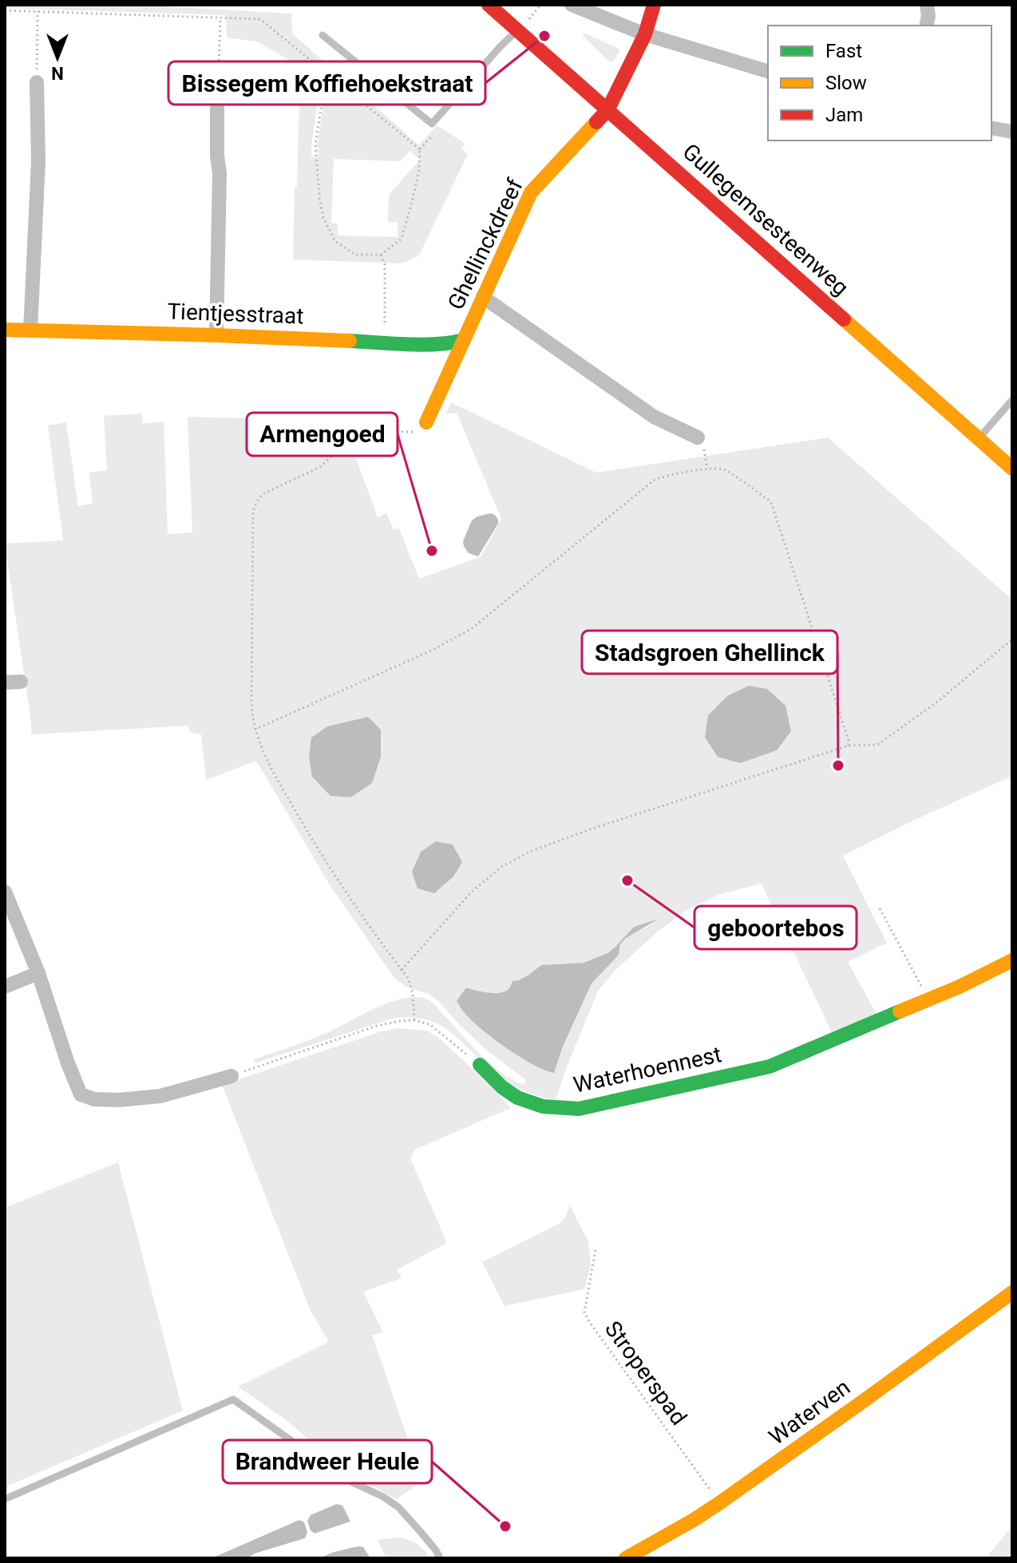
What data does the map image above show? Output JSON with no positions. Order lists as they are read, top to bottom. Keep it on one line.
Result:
{"streets":{"street":["Gullegemsesteenweg","Ghellinckdreef","Tientjesstraat","Waterhoennest","Waterven"],"path":["Stroperspad"]},"crossings":[["Gullegemsesteenweg","Ghellinckdreef"],["Ghellinckdreef","Tientjesstraat"],["Stroperspad","Waterven"]],"places":["Bissegem Koffiehoekstraat","Armengoed","Stadsgroen Ghellinck","geboortebos","Brandweer Heule"],"legend":["Fast","Slow","Jam"],"north":"bottom"}
